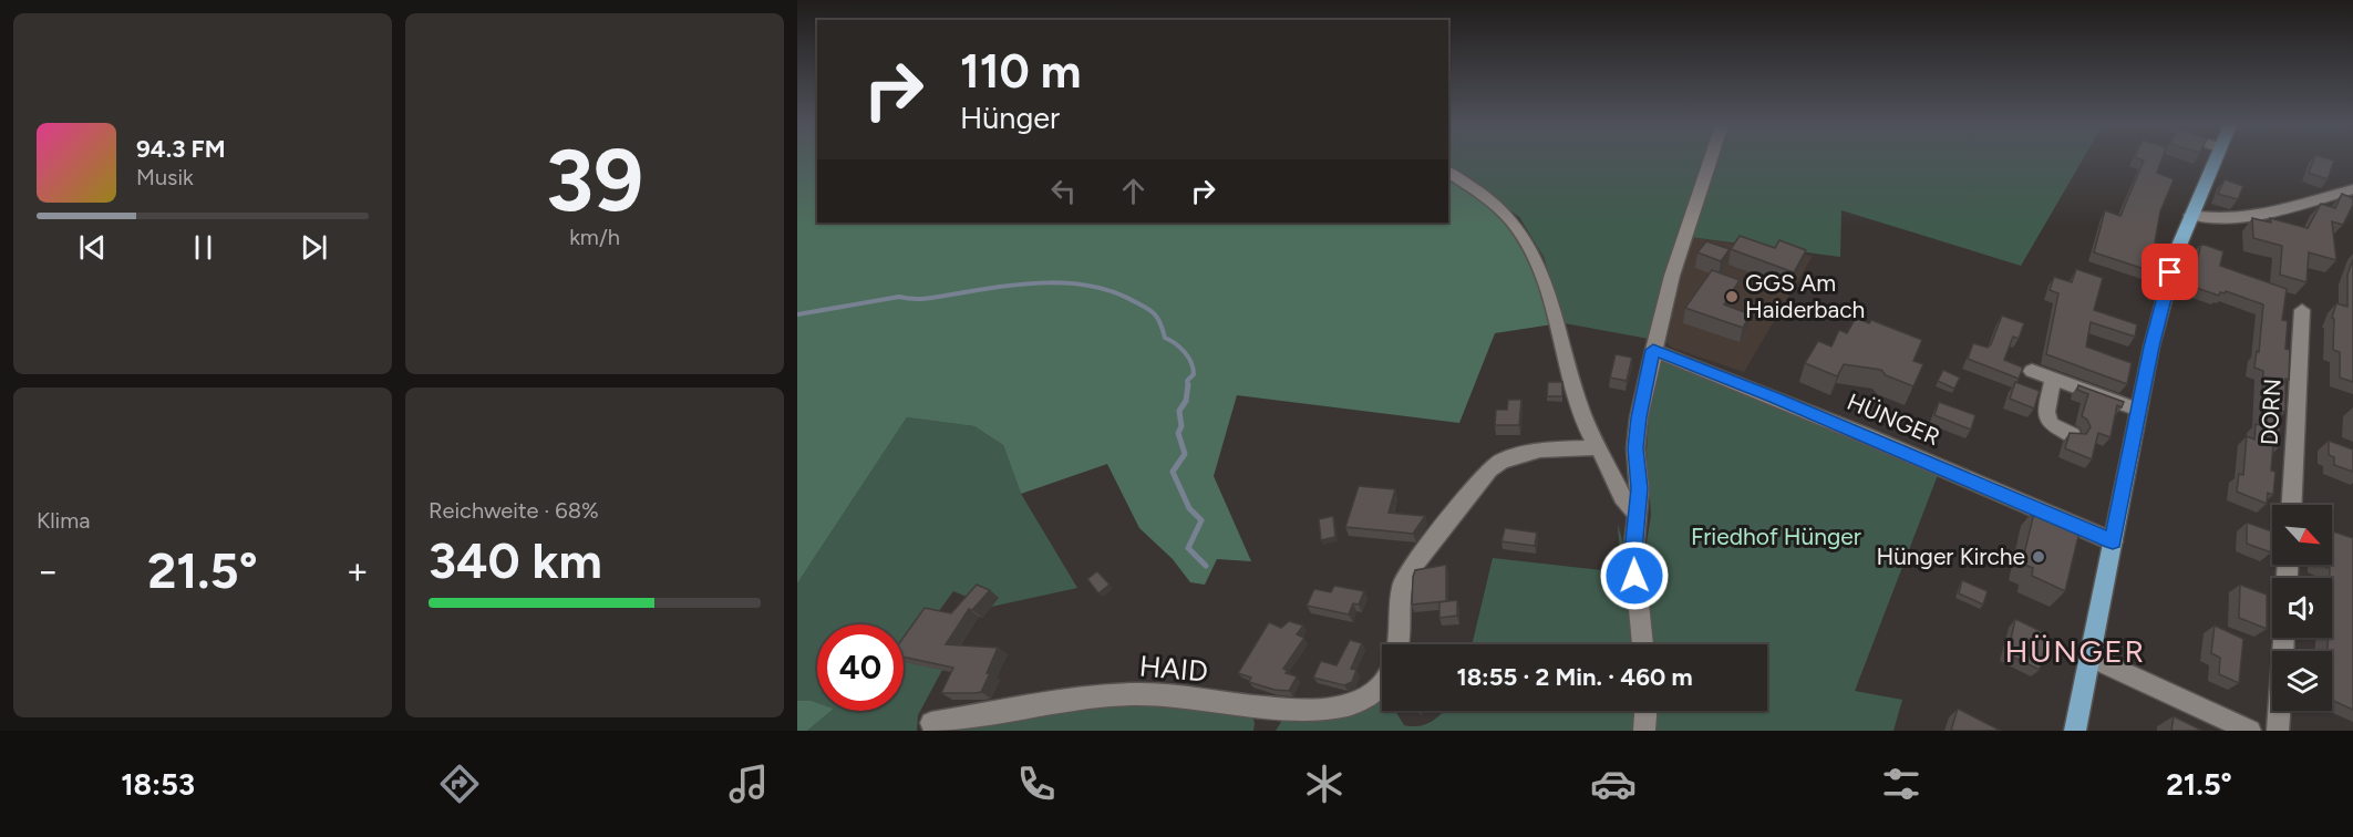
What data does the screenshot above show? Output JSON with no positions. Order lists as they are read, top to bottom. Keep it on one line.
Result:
{"streets":{"street":["DORN","HÜNGER","HAID"]},"districts":["HÜNGER"],"parks":["Friedhof Hünger"],"places":["GGS Am Haiderbach","Hünger Kirche"],"north":"bottom right","page":{"tile":[["39","km/h"],"Klima",["Reichweite · 68%","340 km"]],"turn":["110 m","Hünger"],"song":["94.3 FM","Musik"],"heat":["−","21.5°","+"],"limit":"40","trip":"18:55 · 2 Min. · 460 m","tabs":["18:53","21.5°"]}}
